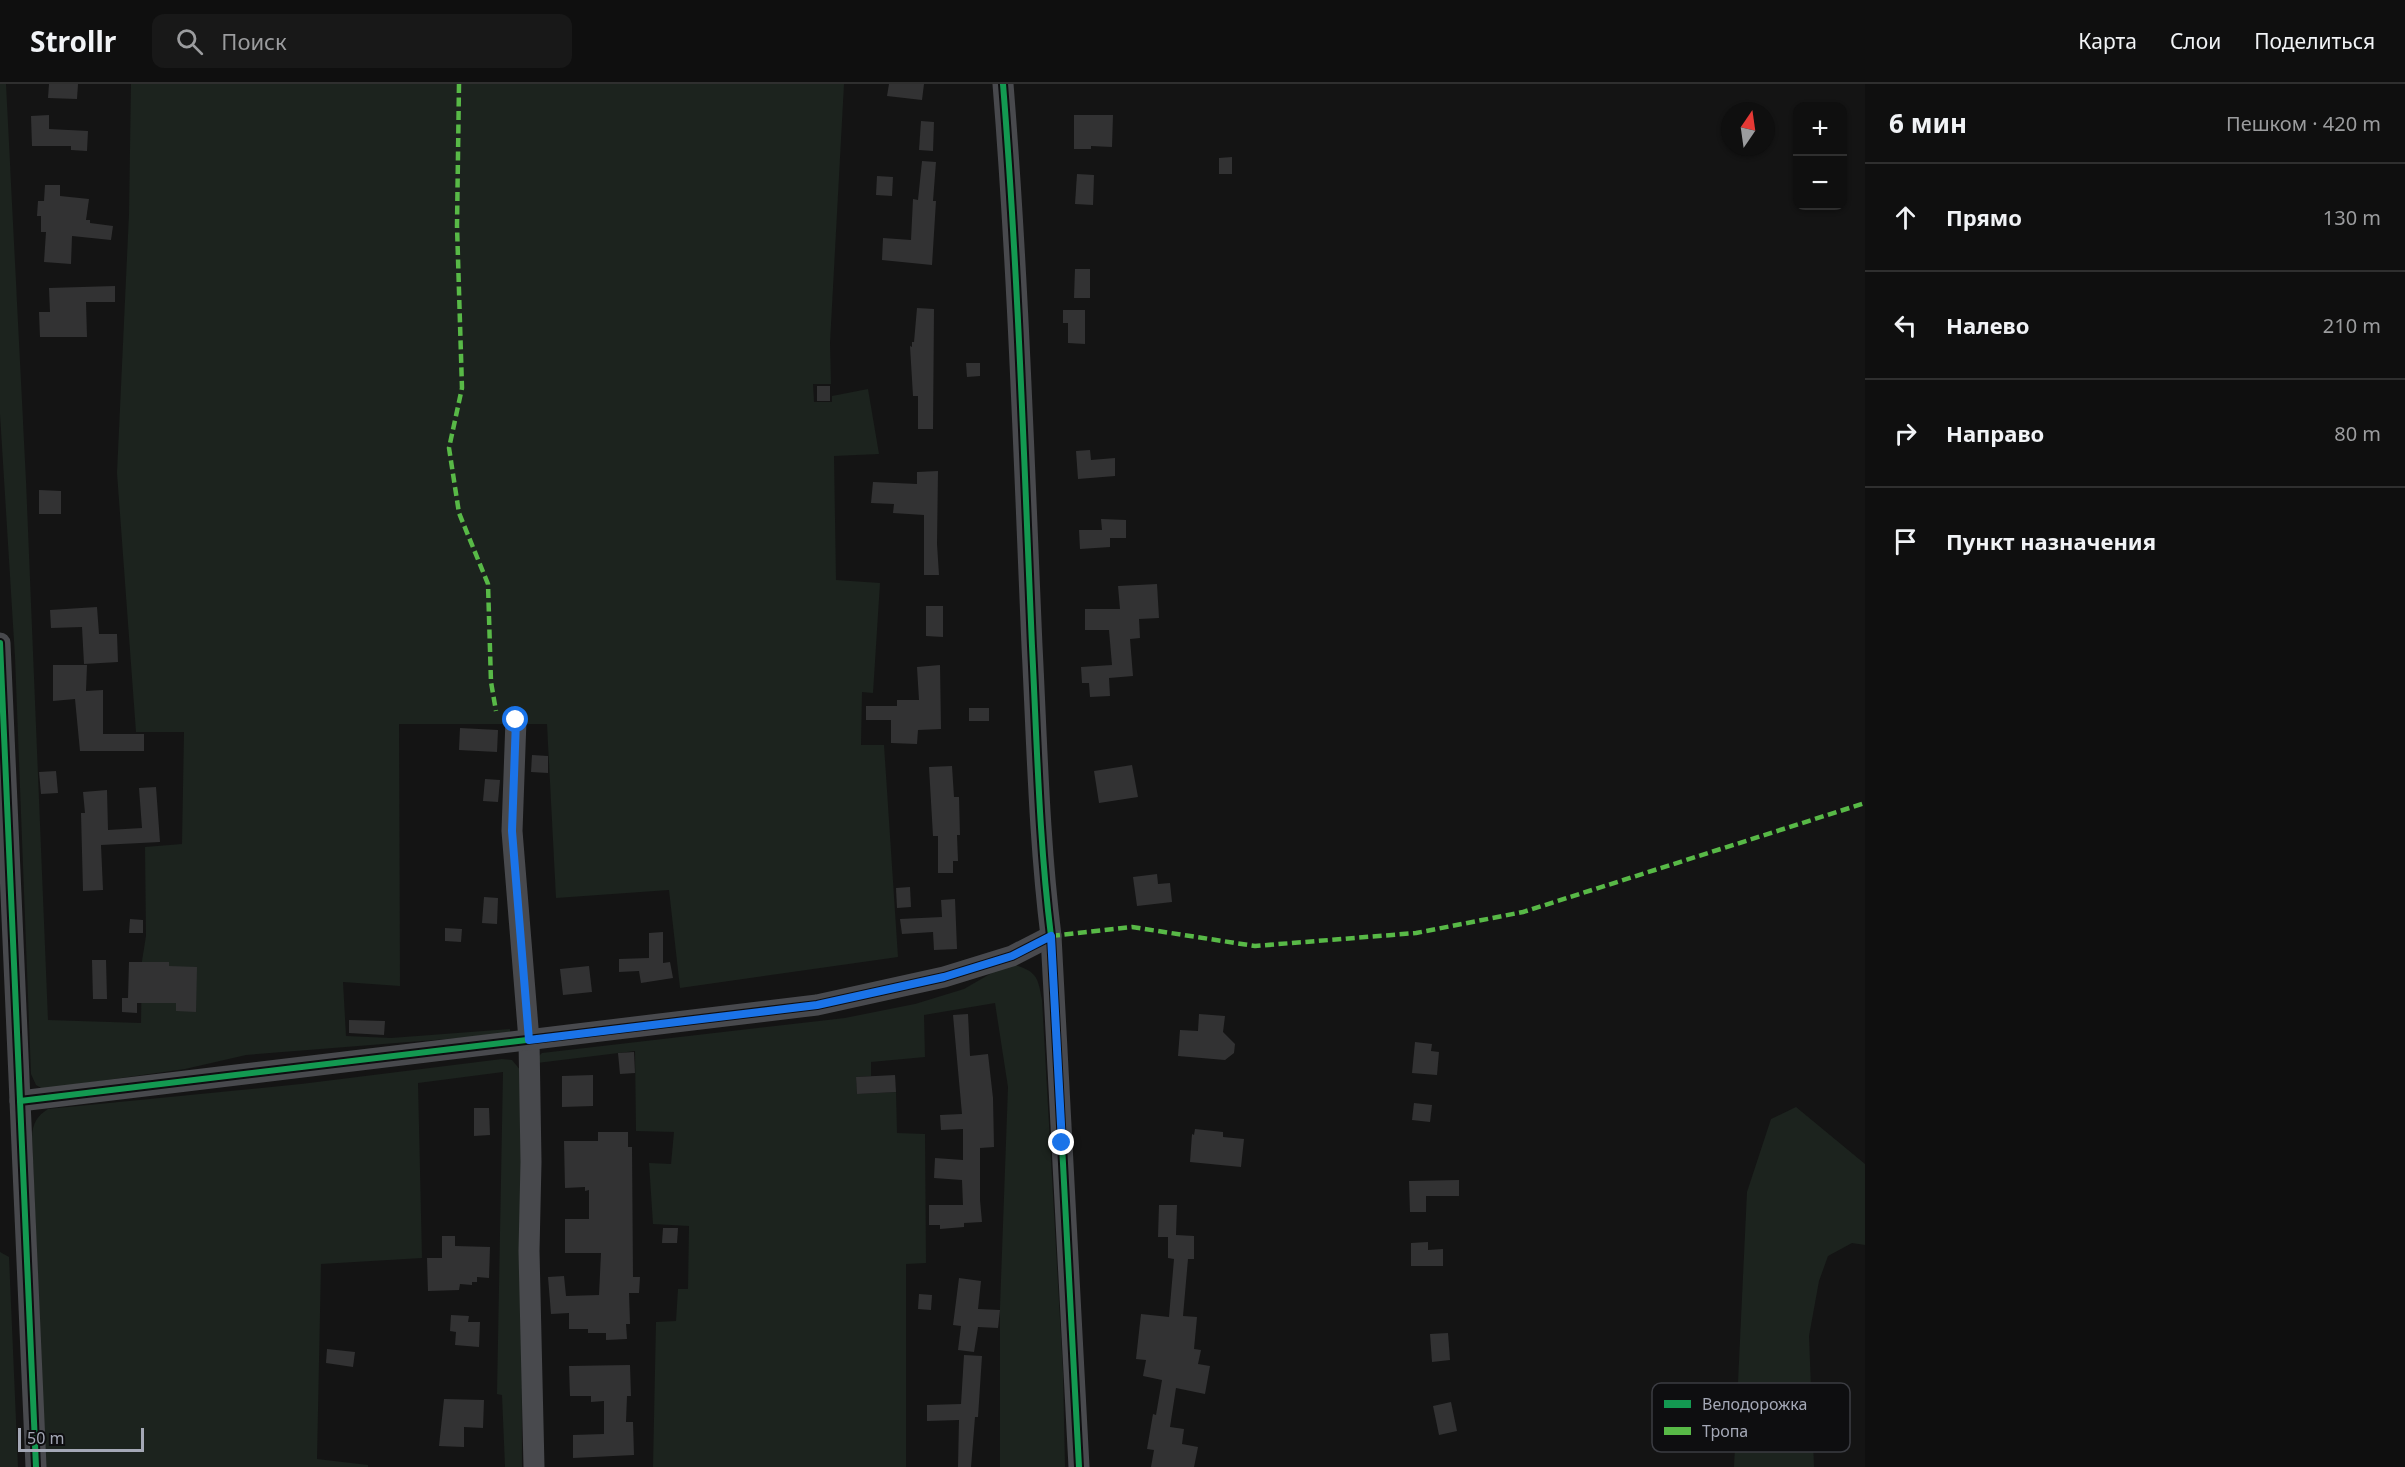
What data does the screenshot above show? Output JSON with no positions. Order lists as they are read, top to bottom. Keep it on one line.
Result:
{"legend":["Велодорожка","Тропа"],"scale_bar":"50 m","north":"top","page":{"header":"Strollr","search":"Поиск","nav":["Карта","Слои","Поделиться"],"heading":["6 мин","Пешком · 420 m"],"map_buttons":["+","−"],"list":[["Прямо","130 m"],["Налево","210 m"],["Направо","80 m"],"Пункт назначения"],"scale":"50 m"}}
